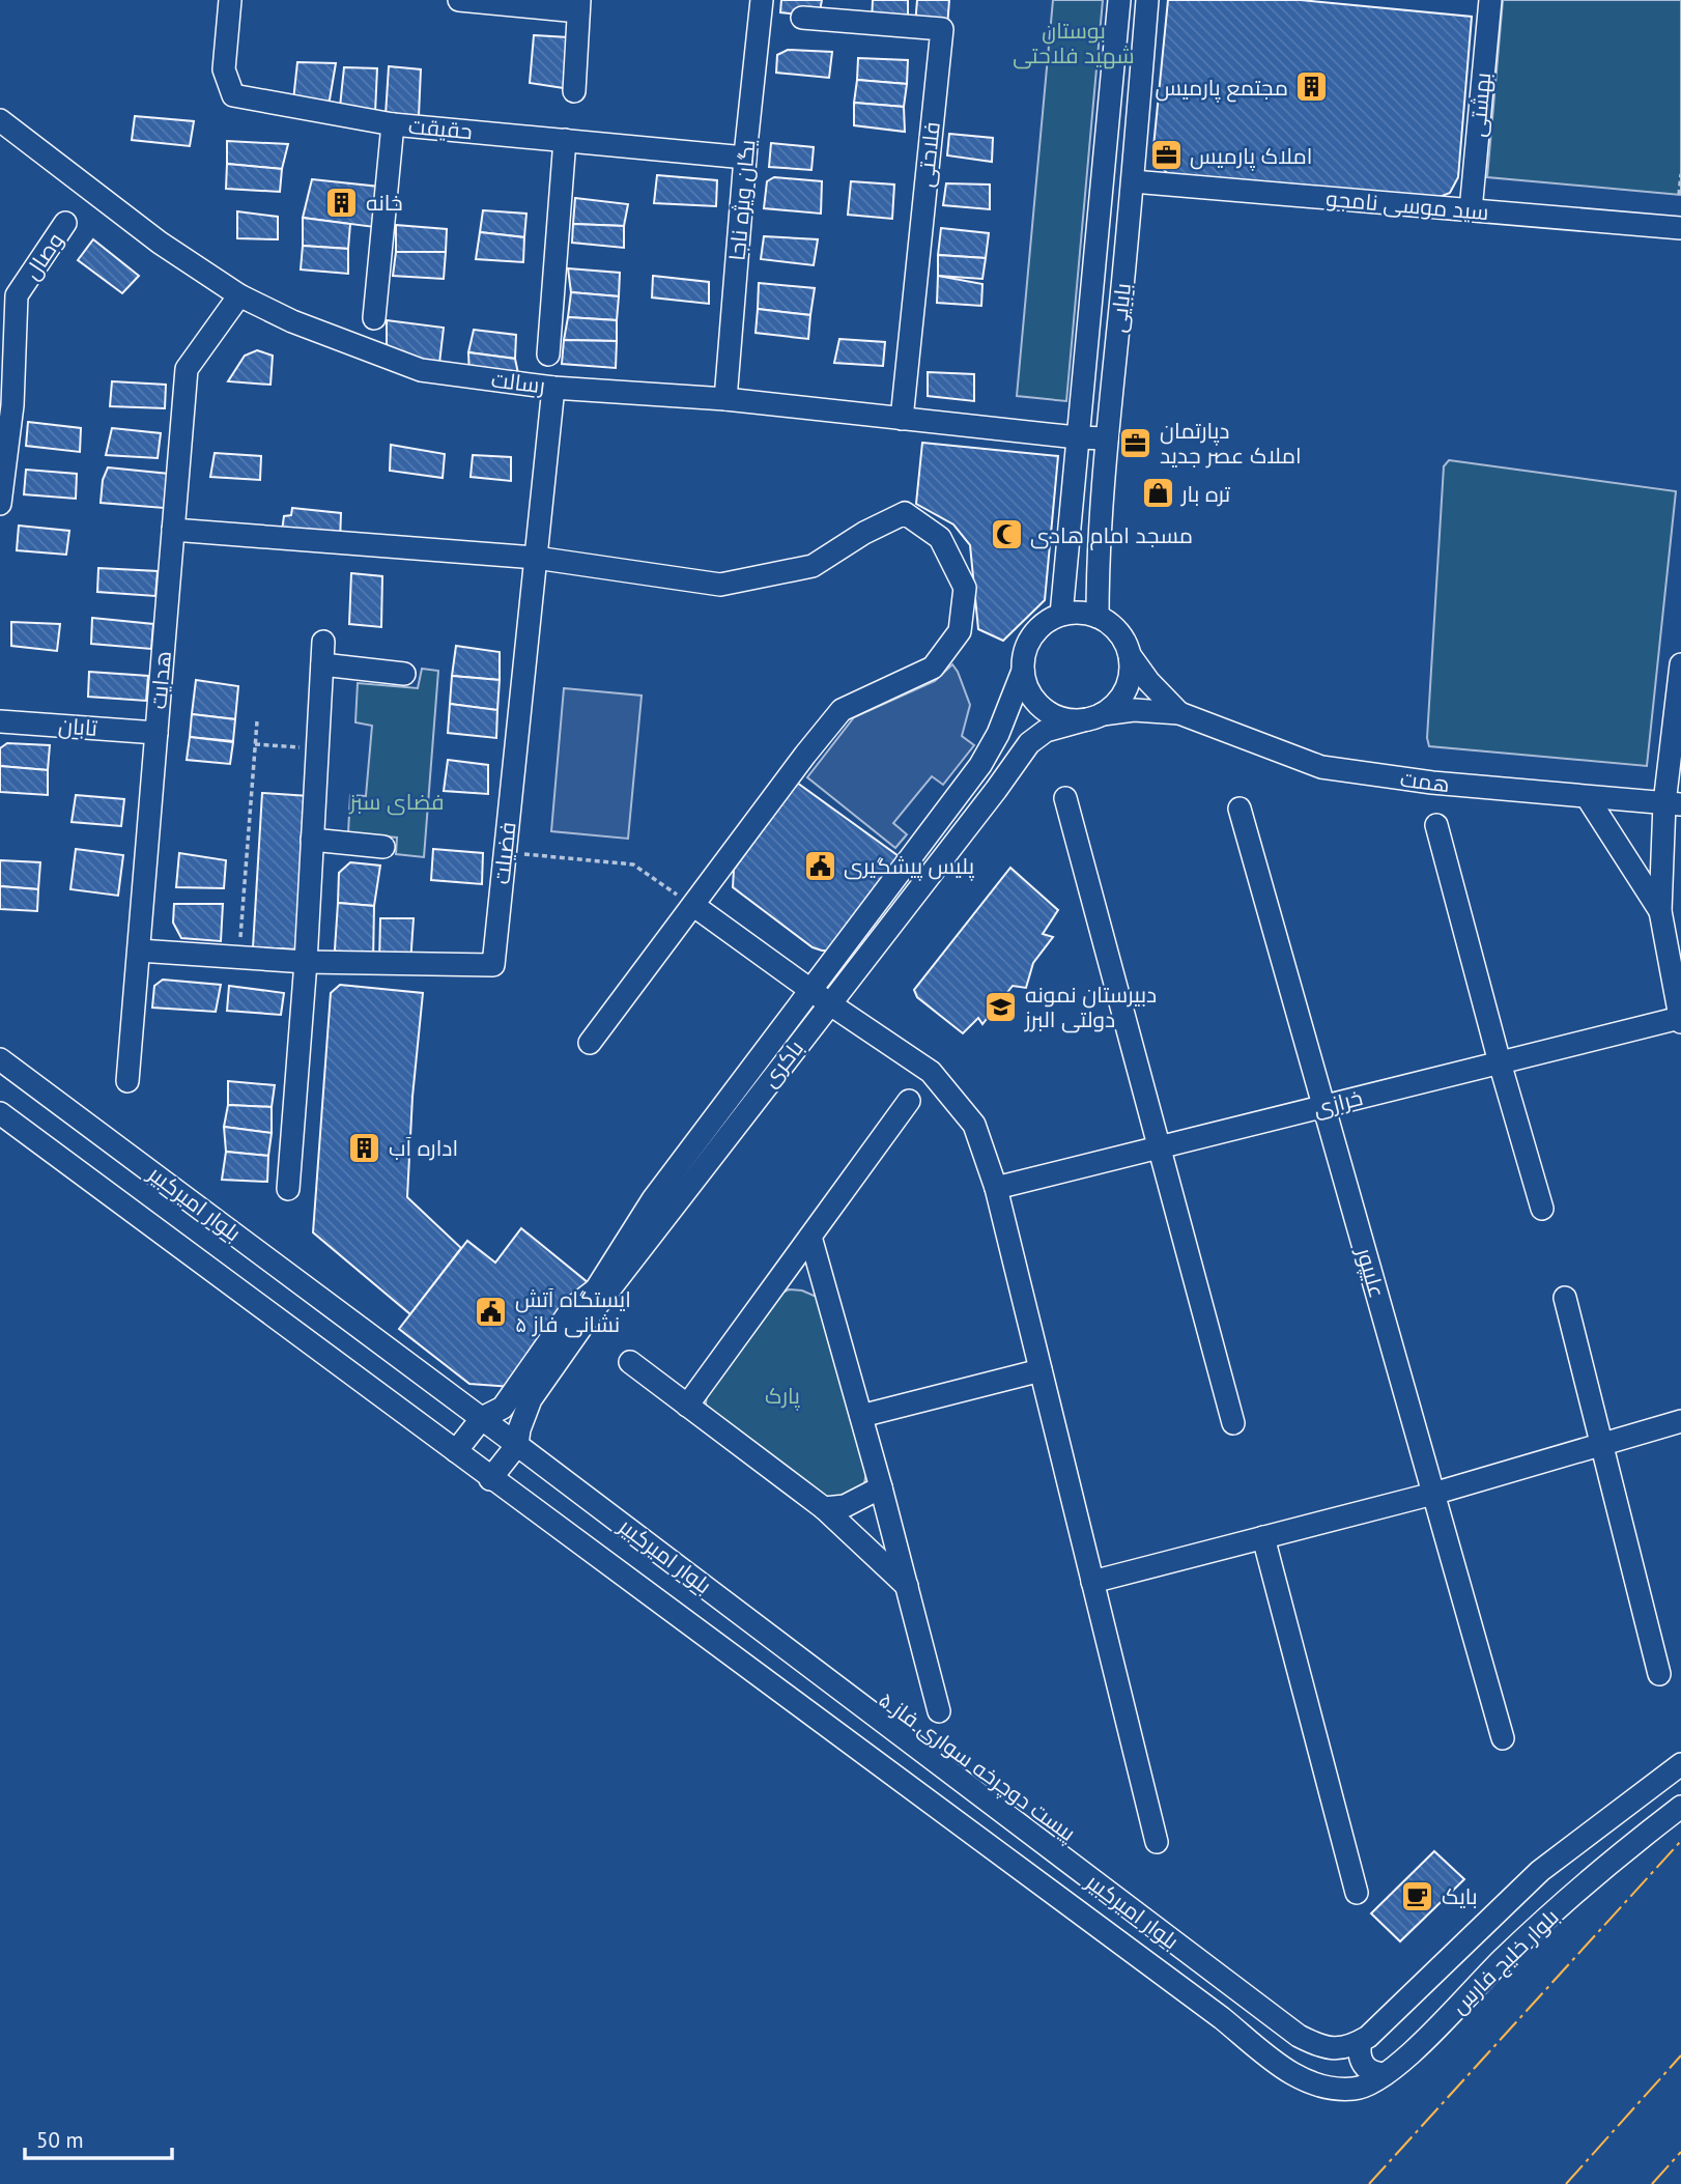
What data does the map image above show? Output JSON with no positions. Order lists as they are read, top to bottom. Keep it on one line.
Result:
{"streets":{"street":["بهشتی","حقیقت","فلاحتی","یگان ویژه ناجا","سید موسی نامجو","وصال","بابایی","رسالت","هدایت","تابان","همت","فضیلت","باکری","خرازی","بلوار امیرکبیر","علیپور","بلوار خلیج فارس"]},"crossings":[["بهشتی","سید موسی نامجو"],["حقیقت","یگان ویژه ناجا"],["فلاحتی","رسالت"],["یگان ویژه ناجا","رسالت"],["سید موسی نامجو","بابایی"],["بابایی","رسالت"],["بابایی","باکری"],["رسالت","هدایت"],["رسالت","فضیلت"],["هدایت","تابان"],["هدایت","فضیلت"],["همت","خرازی"],["باکری","بلوار امیرکبیر"],["خرازی","علیپور"],["بلوار امیرکبیر","بلوار خلیج فارس"]],"parks":["بوستان شهید فلاحتی","فضای سبز","پارک"],"places":{"building":["مجتمع پارمیس","خانه","اداره آب"],"office":["املاک پارمیس","دپارتمان املاک عصر جدید"],"shop":["تره بار"],"mosque":["مسجد امام هادی"],"public building":["پلیس پیشگیری","ایستگاه آتش نشانی فاز ۵"],"school or university":["دبیرستان نمونه دولتی البرز"],"cafe":["بایک"]},"scale_bar":"50 m"}
